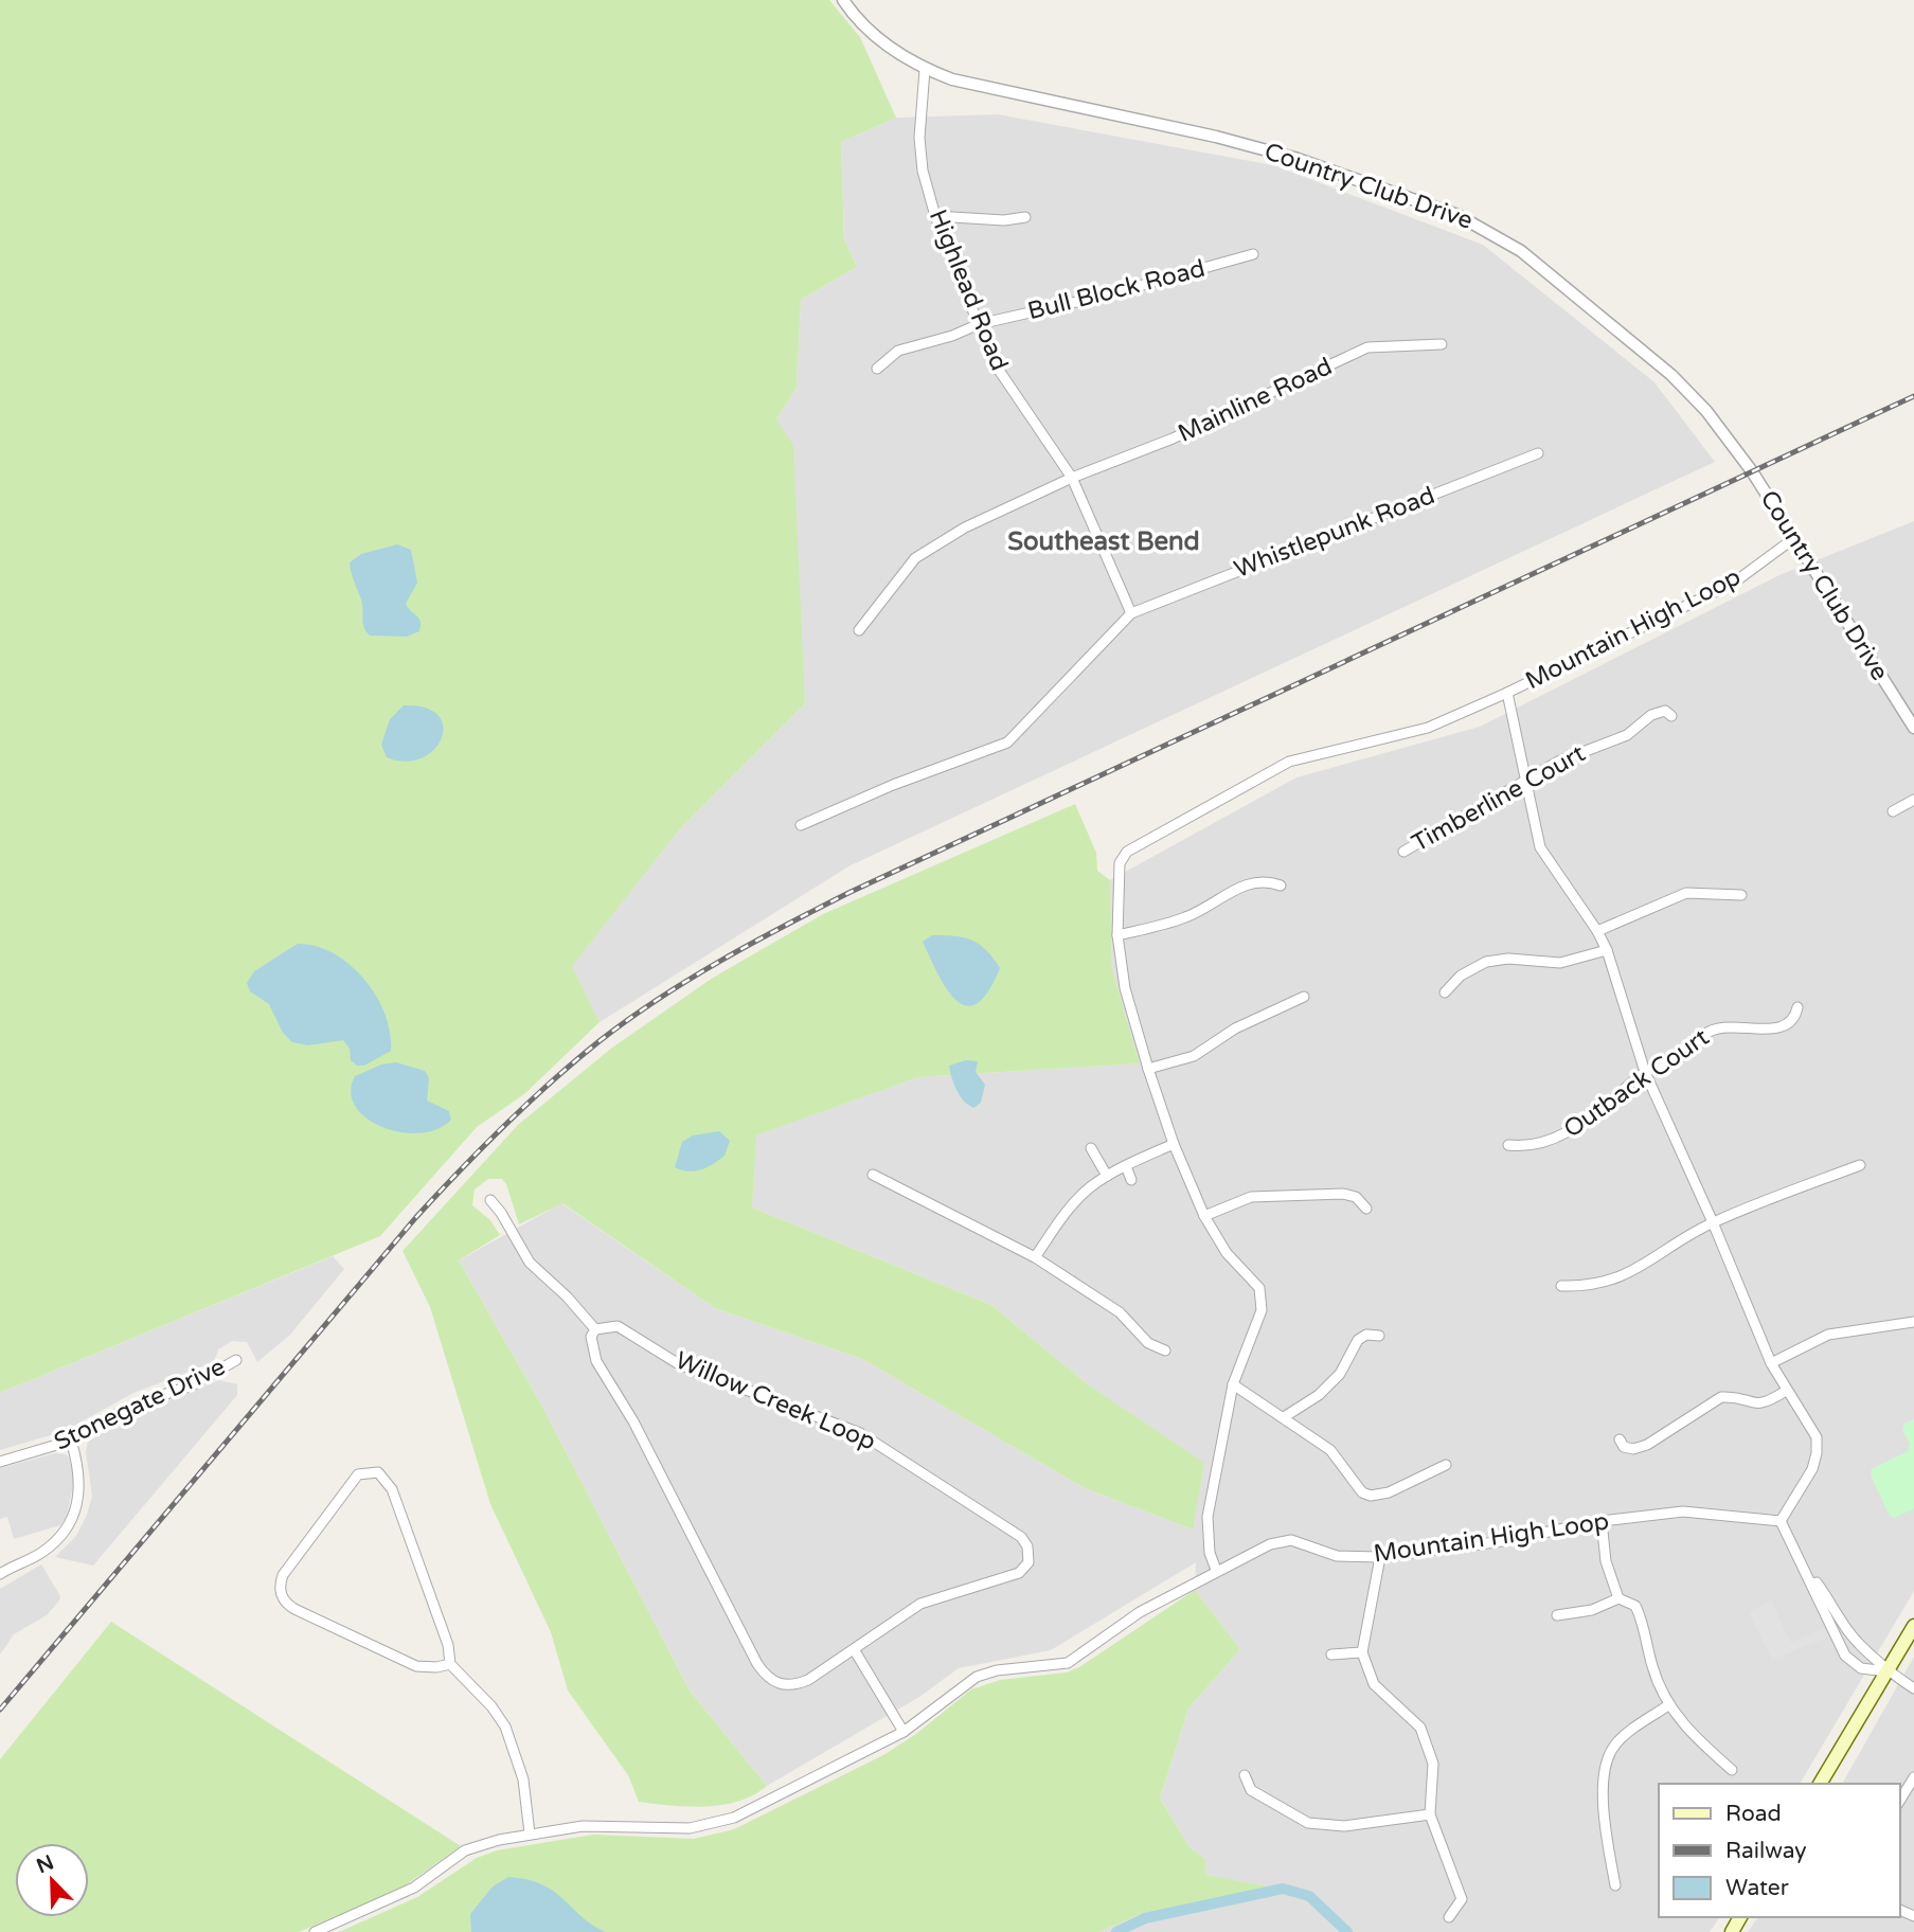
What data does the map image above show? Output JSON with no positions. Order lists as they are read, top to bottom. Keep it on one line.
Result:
{"streets":{"street":["Country Club Drive","Highlead Road","Bull Block Road","Mainline Road","Whistlepunk Road","Mountain High Loop","Timberline Court","Outback Court","Willow Creek Loop","Stonegate Drive"]},"crossings":[["Country Club Drive","Highlead Road"],["Country Club Drive","Mountain High Loop"],["Highlead Road","Bull Block Road"],["Highlead Road","Mainline Road"],["Highlead Road","Whistlepunk Road"],["Mountain High Loop","Timberline Court"],["Mountain High Loop","Outback Court"]],"districts":["Southeast Bend"],"legend":["Road","Railway","Water"],"north":"top left"}
